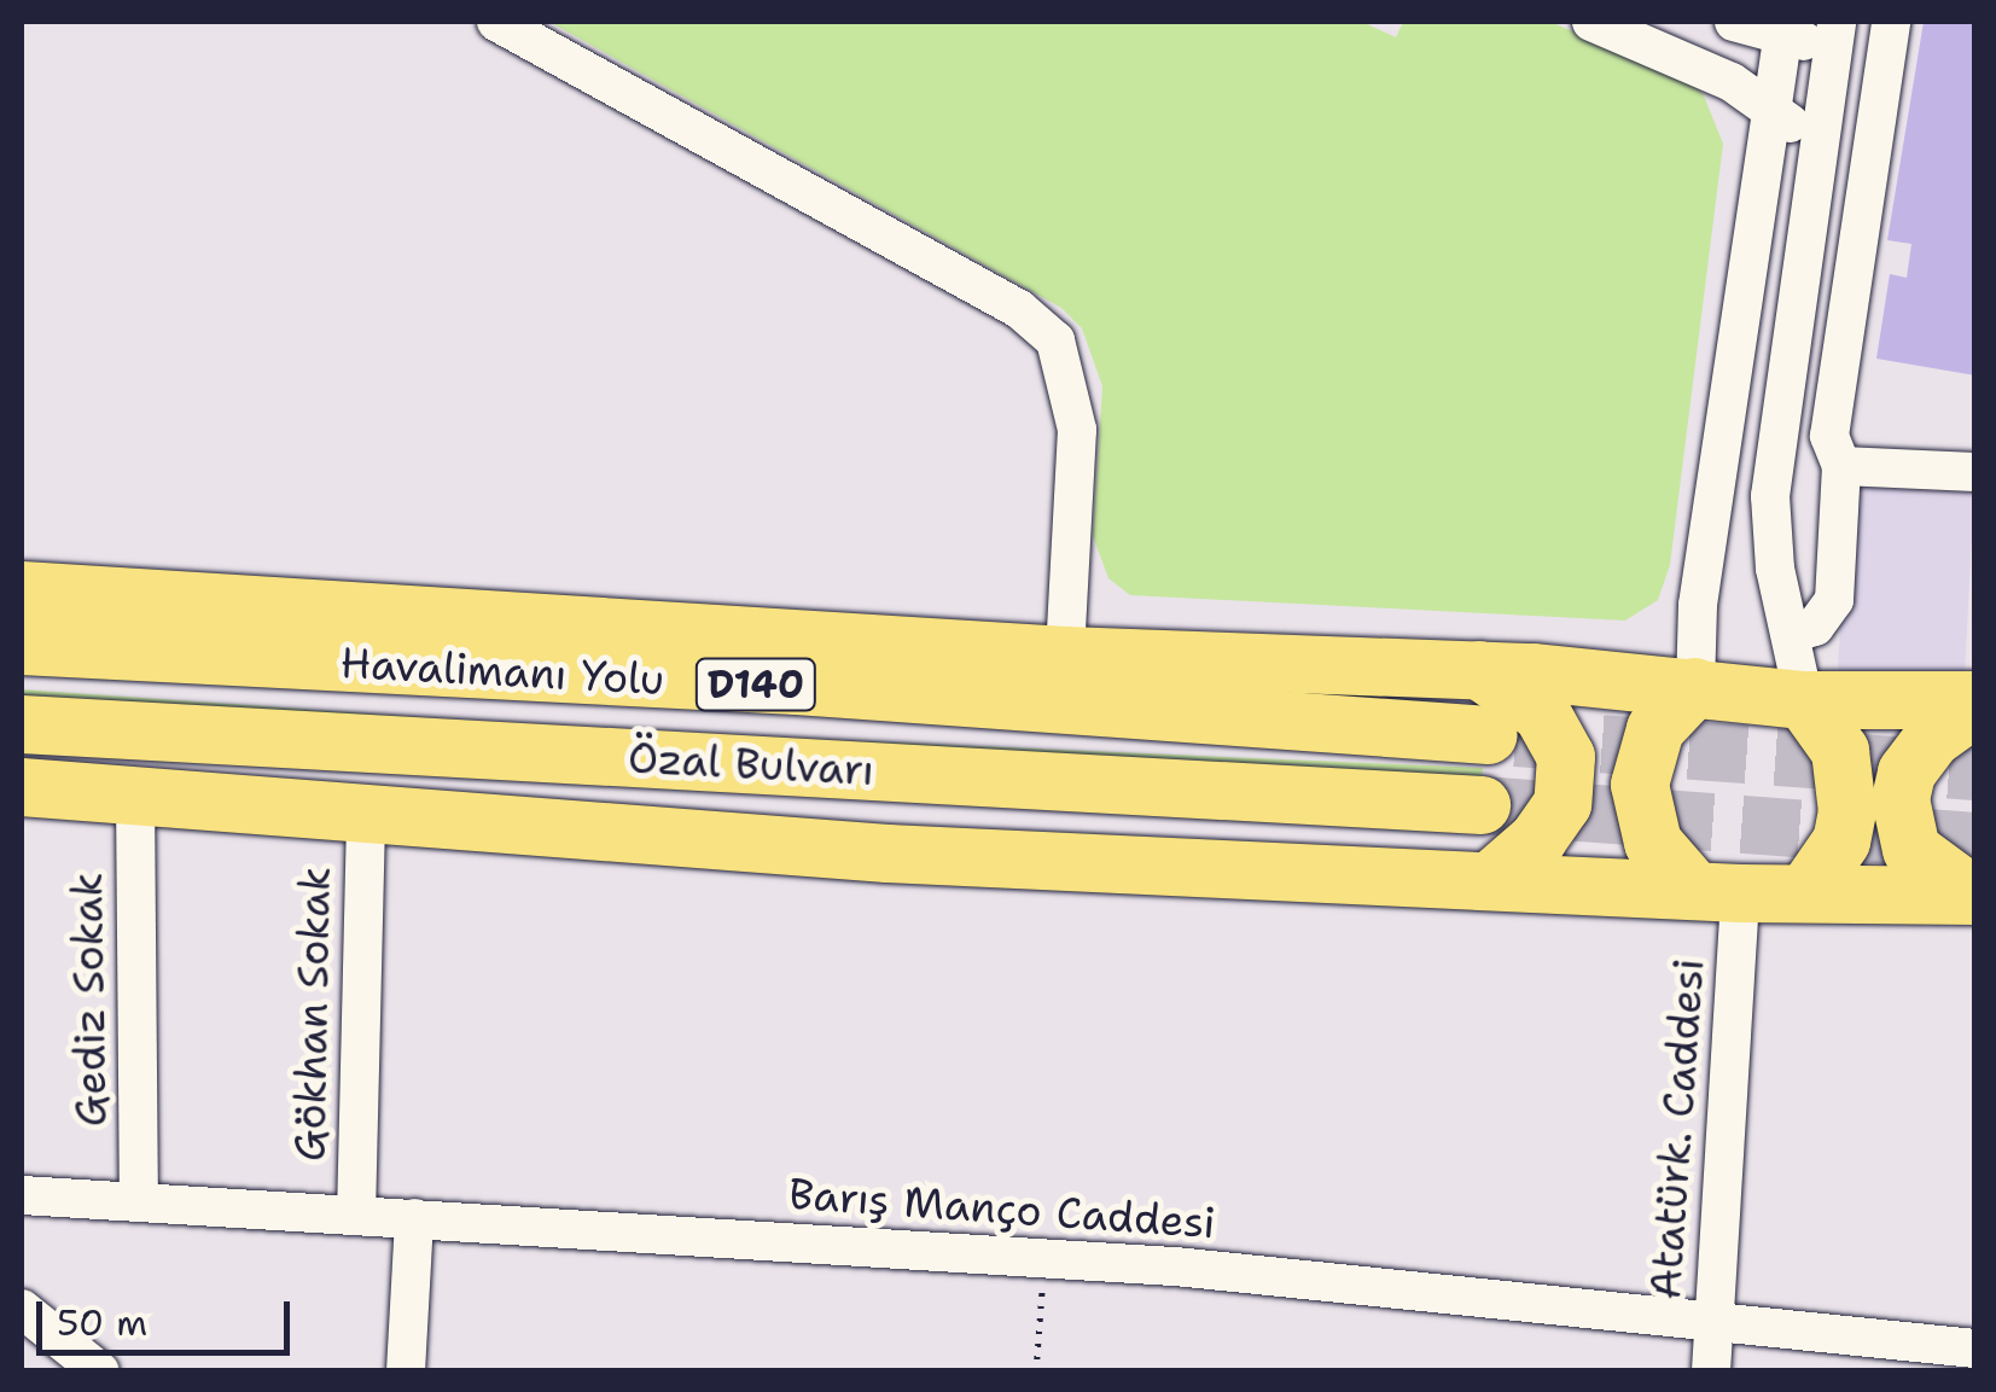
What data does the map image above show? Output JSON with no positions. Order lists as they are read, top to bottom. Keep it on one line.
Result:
{"streets":{"highway":["Havalimanı Yolu","D140","Özal Bulvarı"],"street":["Gediz Sokak","Gökhan Sokak","Atatürk. Caddesi","Barış Manço Caddesi"]},"crossings":[["Gediz Sokak","Barış Manço Caddesi"],["Gökhan Sokak","Barış Manço Caddesi"],["Atatürk. Caddesi","Barış Manço Caddesi"]],"scale_bar":"50 m"}
